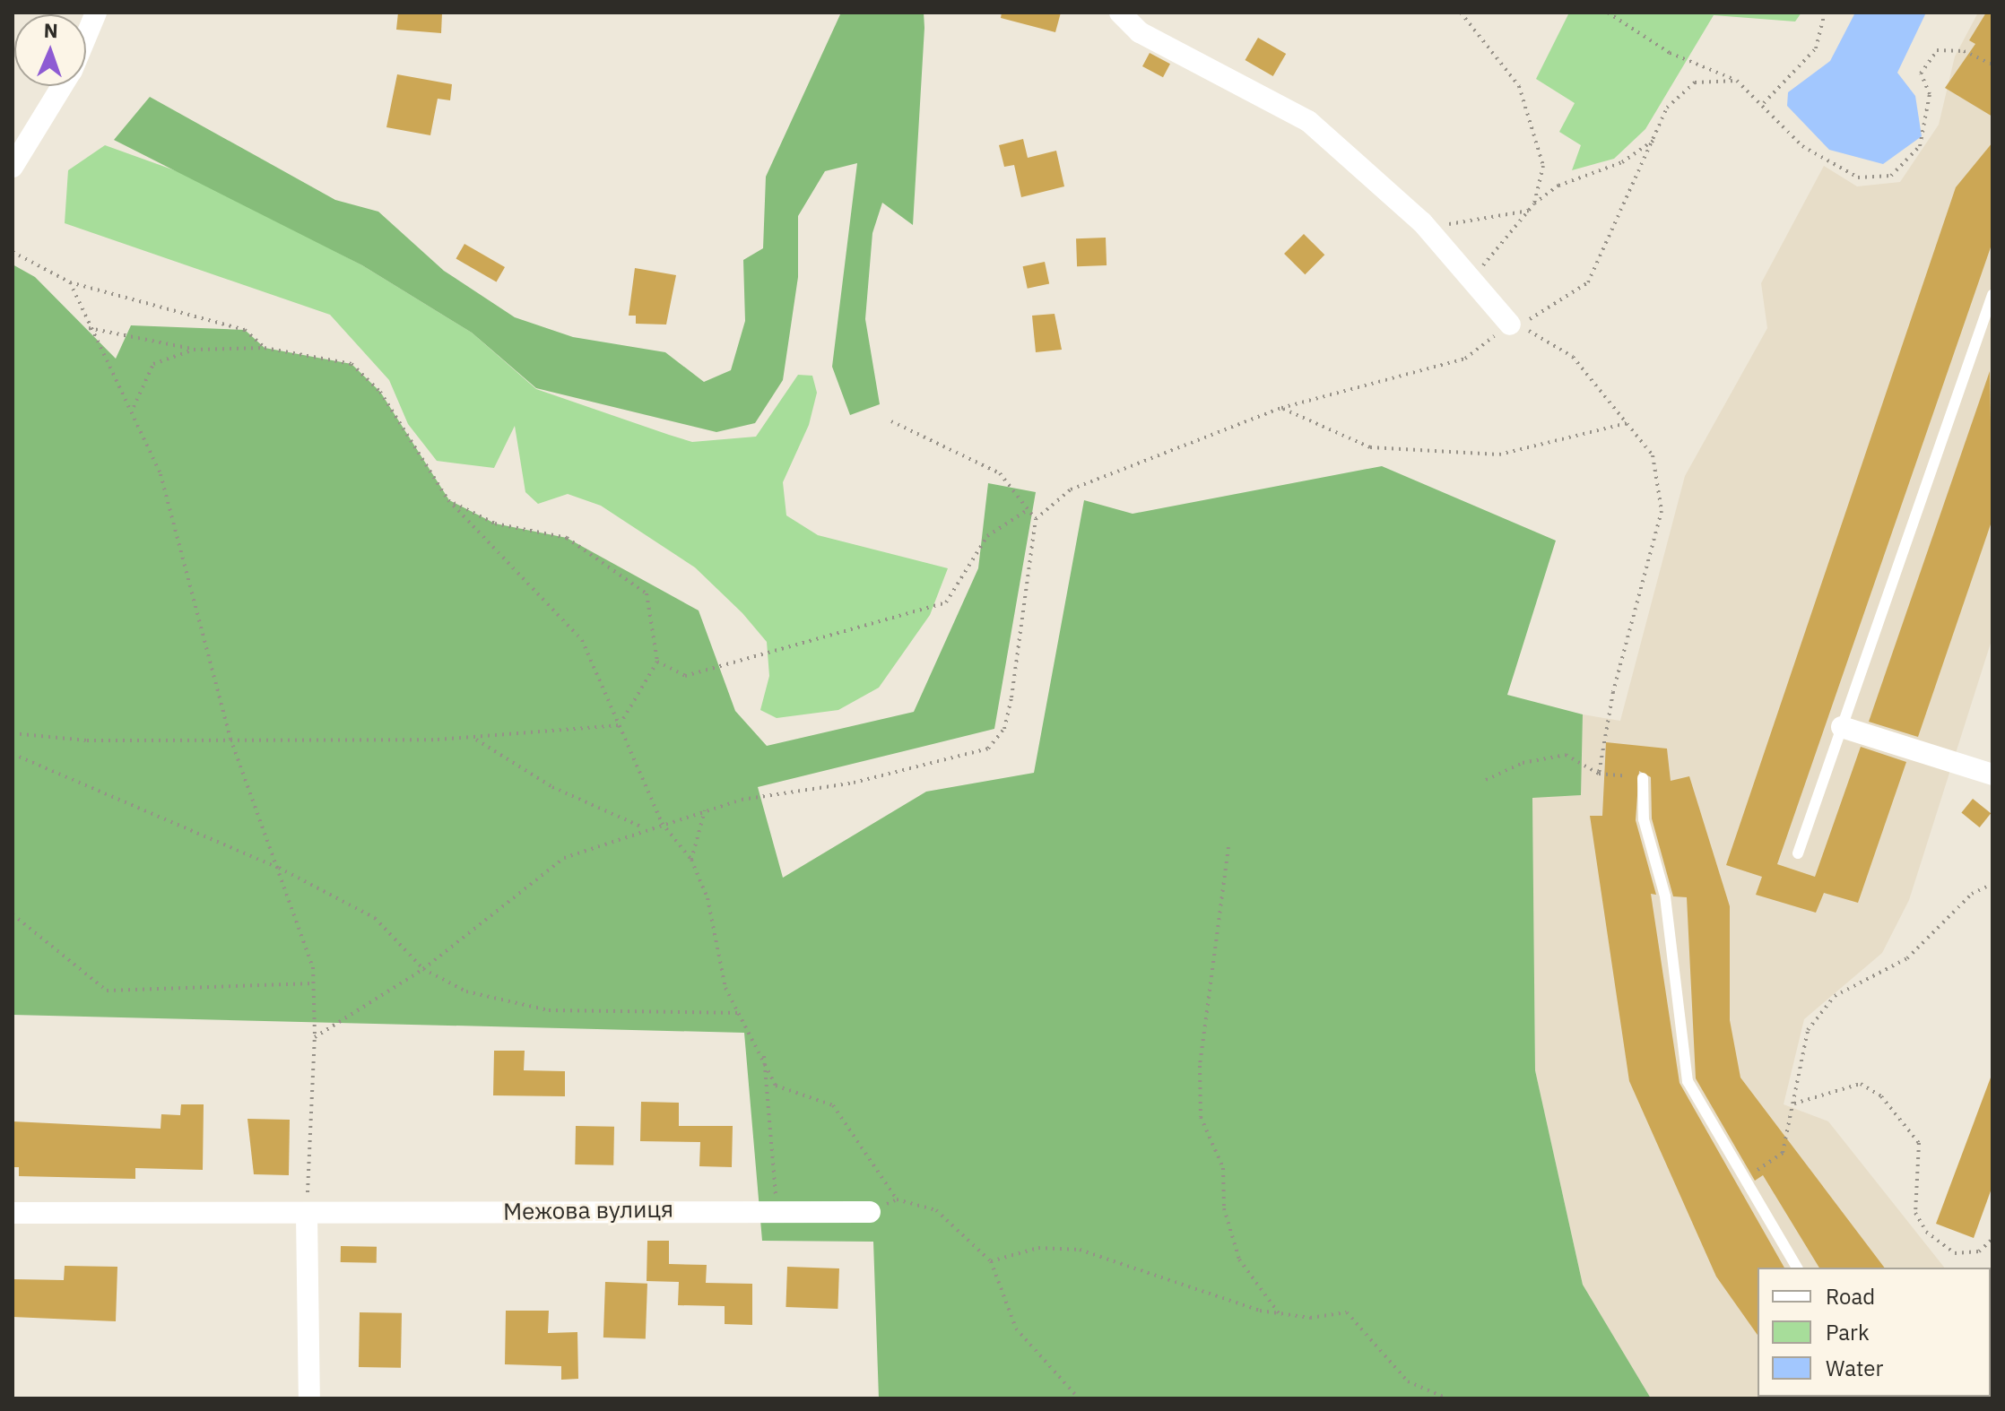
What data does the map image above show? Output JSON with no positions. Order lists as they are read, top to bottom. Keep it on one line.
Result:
{"streets":{"street":["Межова вулиця"]},"legend":["Road","Park","Water"],"north":"top"}
